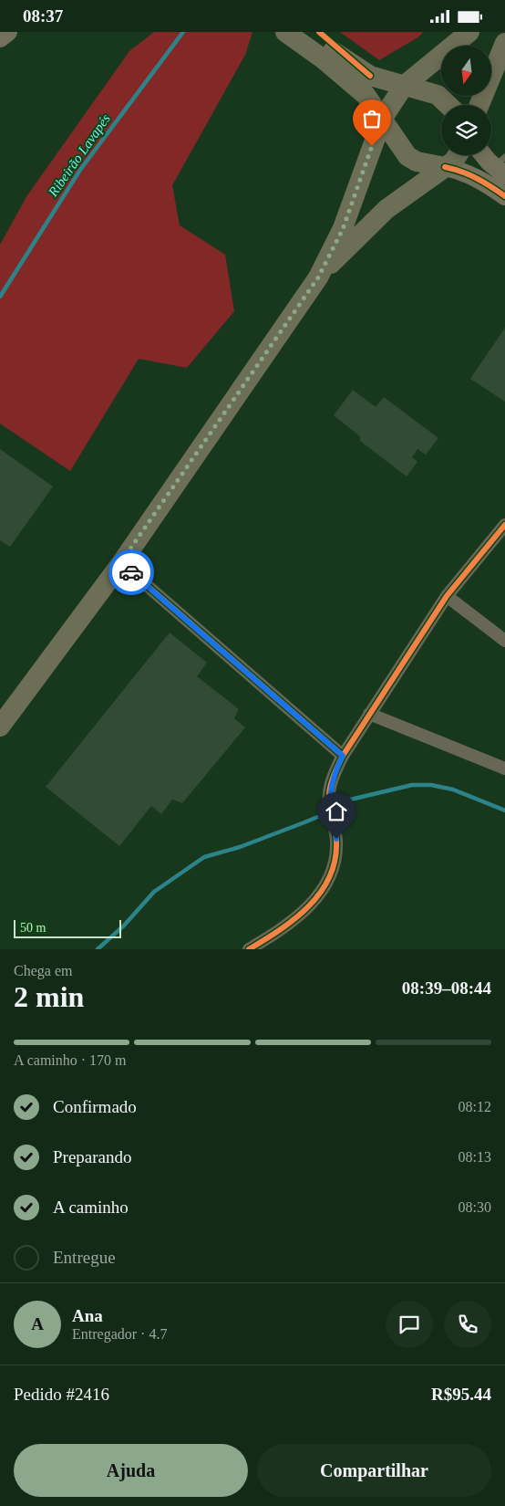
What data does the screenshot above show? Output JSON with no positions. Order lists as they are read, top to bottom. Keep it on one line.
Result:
{"water":["Ribeirão Lavapés"],"scale_bar":"50 m","north":"bottom","page":{"status":"08:37","scale":"50 m","heading":["2 min","Chega em","08:39–08:44"],"panel":["Ana","Entregador · 4.7","Pedido #2416","R$95.44"],"bar":"A caminho · 170 m","list":[["Confirmado","08:12"],["Preparando","08:13"],["A caminho","08:30"],"Entregue"],"round":"A","buttons":["Ajuda","Compartilhar"]}}
